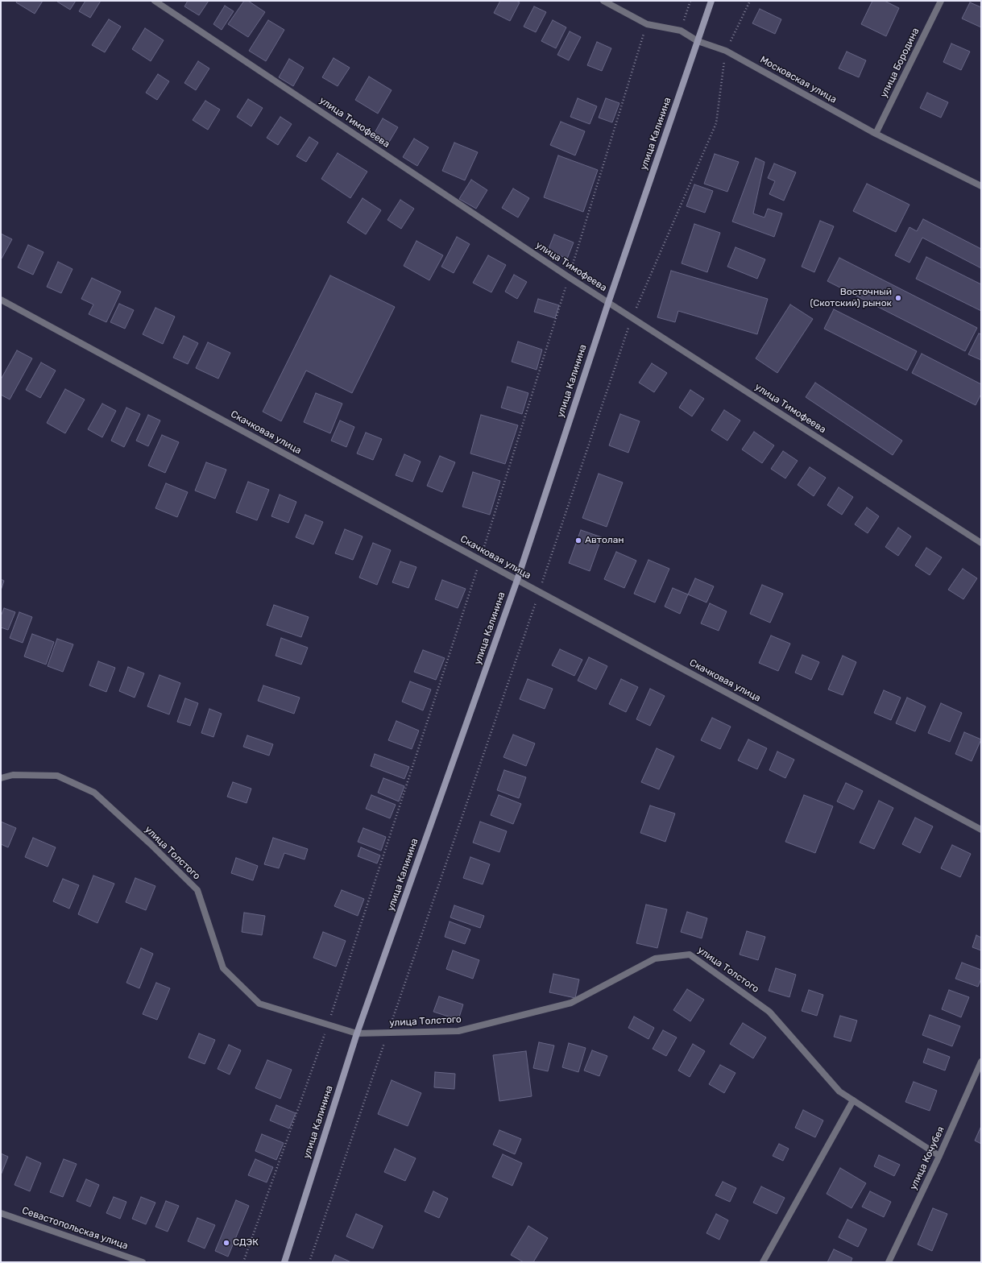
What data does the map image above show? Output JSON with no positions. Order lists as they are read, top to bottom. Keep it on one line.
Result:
{"streets":{"main road":["улица Калинина"],"street":["улица Бородина","Московская улица","улица Тимофеева","Скачковая улица","улица Толстого","улица Кочубея","Севастопольская улица"]},"crossings":[["улица Бородина","Московская улица"],["Московская улица","улица Калинина"],["улица Тимофеева","улица Калинина"],["улица Калинина","Скачковая улица"],["улица Калинина","улица Толстого"],["улица Толстого","улица Кочубея"]],"places":["Восточный (Скотский) рынок","Автолан","СДЭК"]}
